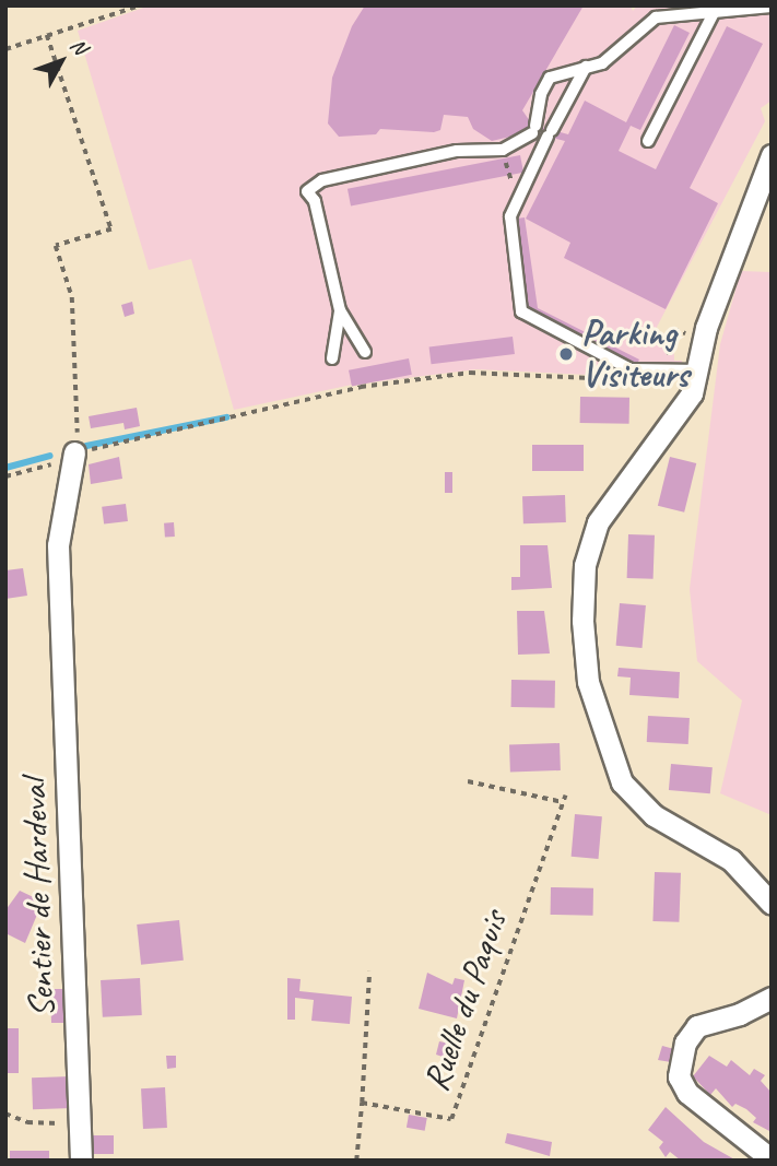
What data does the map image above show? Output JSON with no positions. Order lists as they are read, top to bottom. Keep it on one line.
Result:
{"streets":{"street":["Sentier de Hardeval"],"path":["Ruelle du Paquis"]},"places":["Parking Visiteurs"],"north":"top right"}
